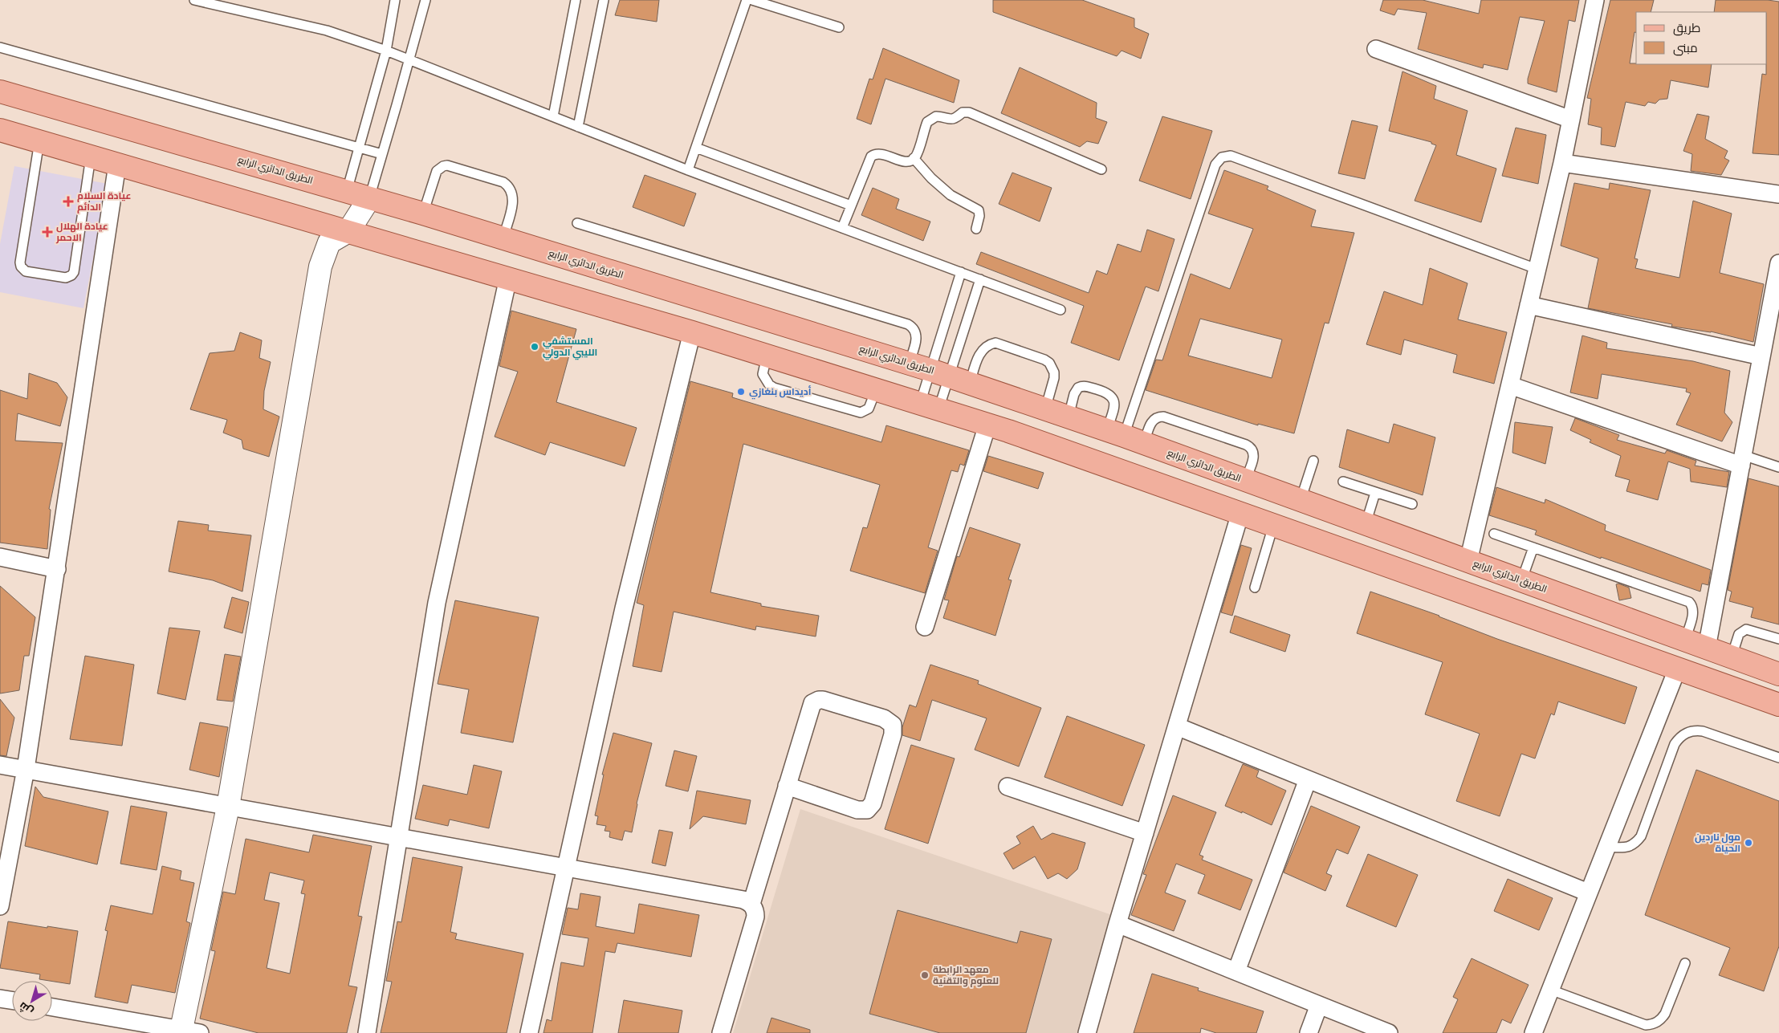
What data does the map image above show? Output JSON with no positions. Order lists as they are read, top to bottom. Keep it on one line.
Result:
{"streets":{"main road":["الطريق الدائري الرابع"]},"places":{"health":["عيادة السلام الدائم","عيادة الهلال الاحمر"],"other":["المستشفي الليبي الدولي","أديداس بنغازي","مول ناردين الحياة","معهد الرابطة للعلوم والتقنية"]},"legend":["طريق","مبنى"],"north":"bottom left"}
